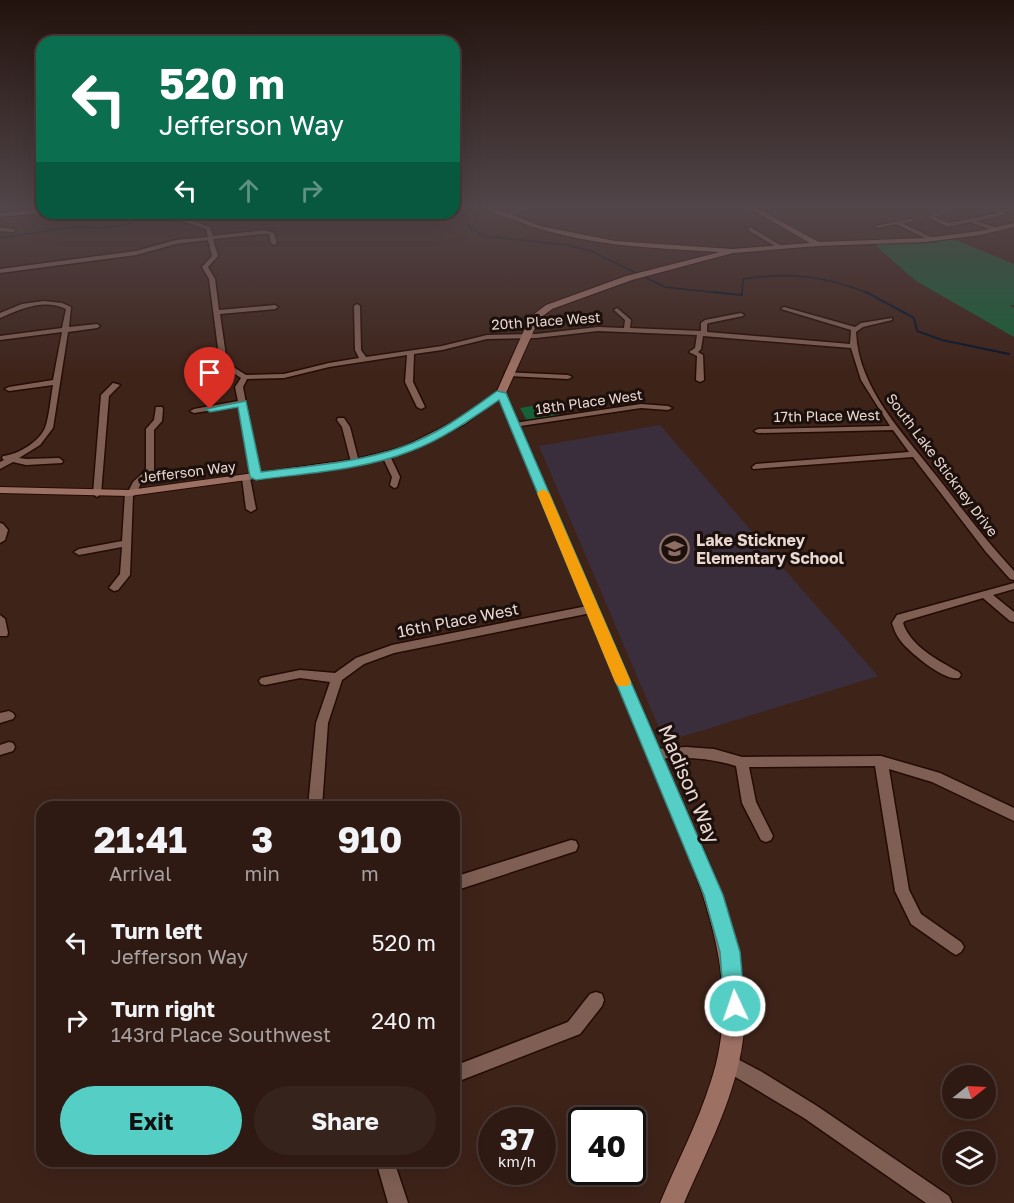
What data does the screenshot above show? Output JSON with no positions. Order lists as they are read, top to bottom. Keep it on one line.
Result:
{"streets":{"street":["20th Place West","18th Place West","17th Place West","South Lake Stickney Drive","Jefferson Way","16th Place West","Madison Way"]},"crossings":[["20th Place West","South Lake Stickney Drive"],["18th Place West","Madison Way"],["17th Place West","South Lake Stickney Drive"],["Jefferson Way","Madison Way"],["16th Place West","Madison Way"]],"places":{"school or university":["Lake Stickney Elementary School"]},"north":"right","page":{"turn":["520 m","Jefferson Way"],"eta":["21:41","Arrival","3","min","910","m"],"list":[{"name":"Turn left","note":"Jefferson Way","value":"520 m"},{"name":"Turn right","note":"143rd Place Southwest","value":"240 m"}],"buttons":["Exit","Share"],"speed":"37 km/h","limit":"40"}}
